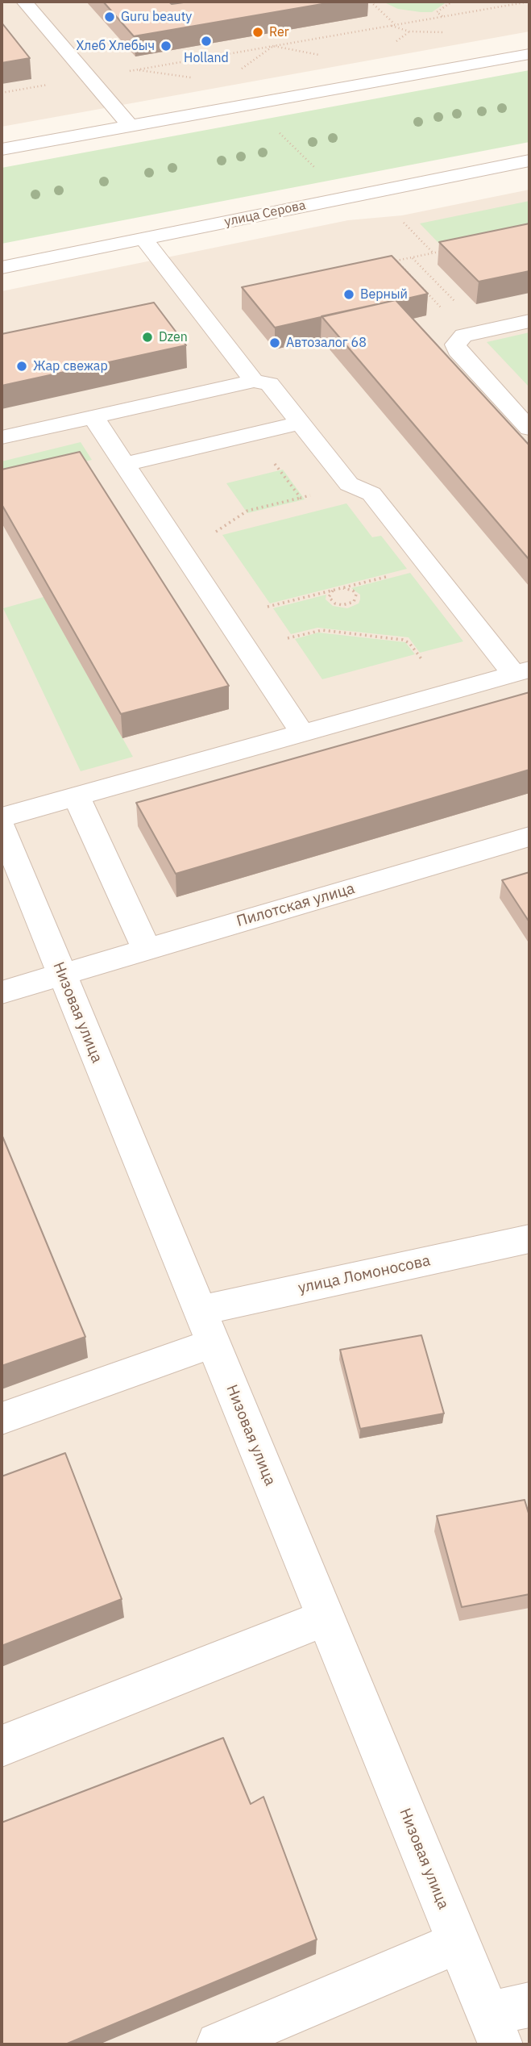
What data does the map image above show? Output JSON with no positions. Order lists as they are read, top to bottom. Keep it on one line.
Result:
{"streets":{"street":["улица Серова","Пилотская улица","Низовая улица","улица Ломоносова"]},"crossings":[["Пилотская улица","Низовая улица"],["Низовая улица","улица Ломоносова"]],"places":["Guru beauty","Rer","Holland","Хлеб Хлебыч","Верный","Dzen","Автозалог 68","Жар свежар"]}
